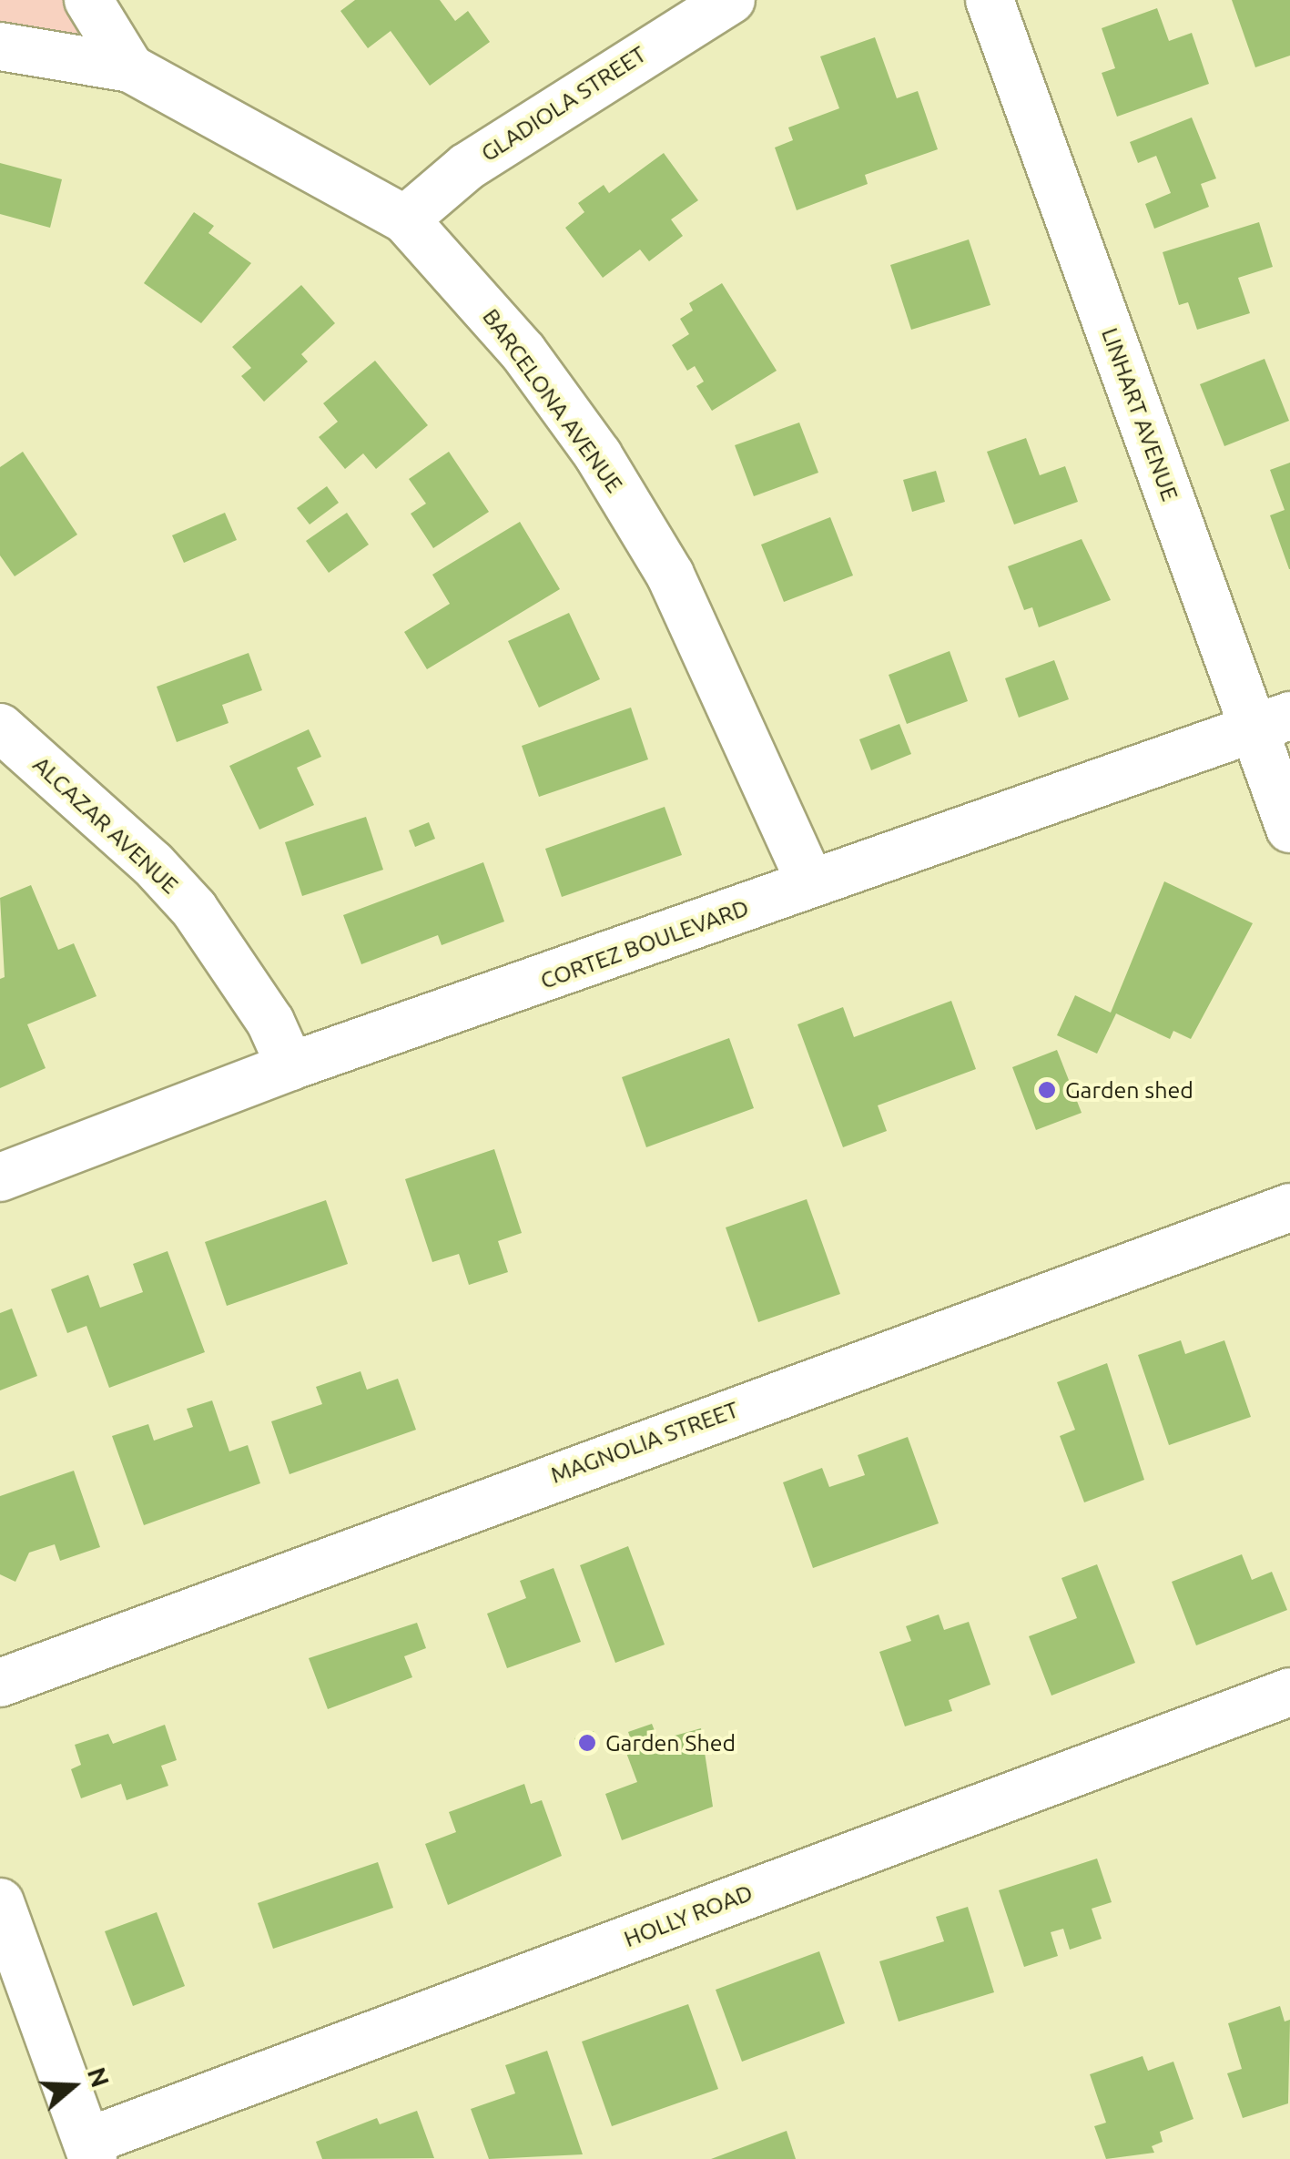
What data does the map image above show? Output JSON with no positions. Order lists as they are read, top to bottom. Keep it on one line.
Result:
{"streets":{"street":["GLADIOLA STREET","BARCELONA AVENUE","LINHART AVENUE","ALCAZAR AVENUE","CORTEZ BOULEVARD","MAGNOLIA STREET","HOLLY ROAD"]},"crossings":[["GLADIOLA STREET","BARCELONA AVENUE"],["BARCELONA AVENUE","CORTEZ BOULEVARD"],["LINHART AVENUE","CORTEZ BOULEVARD"],["ALCAZAR AVENUE","CORTEZ BOULEVARD"]],"places":["Garden shed","Garden Shed"],"north":"right"}
